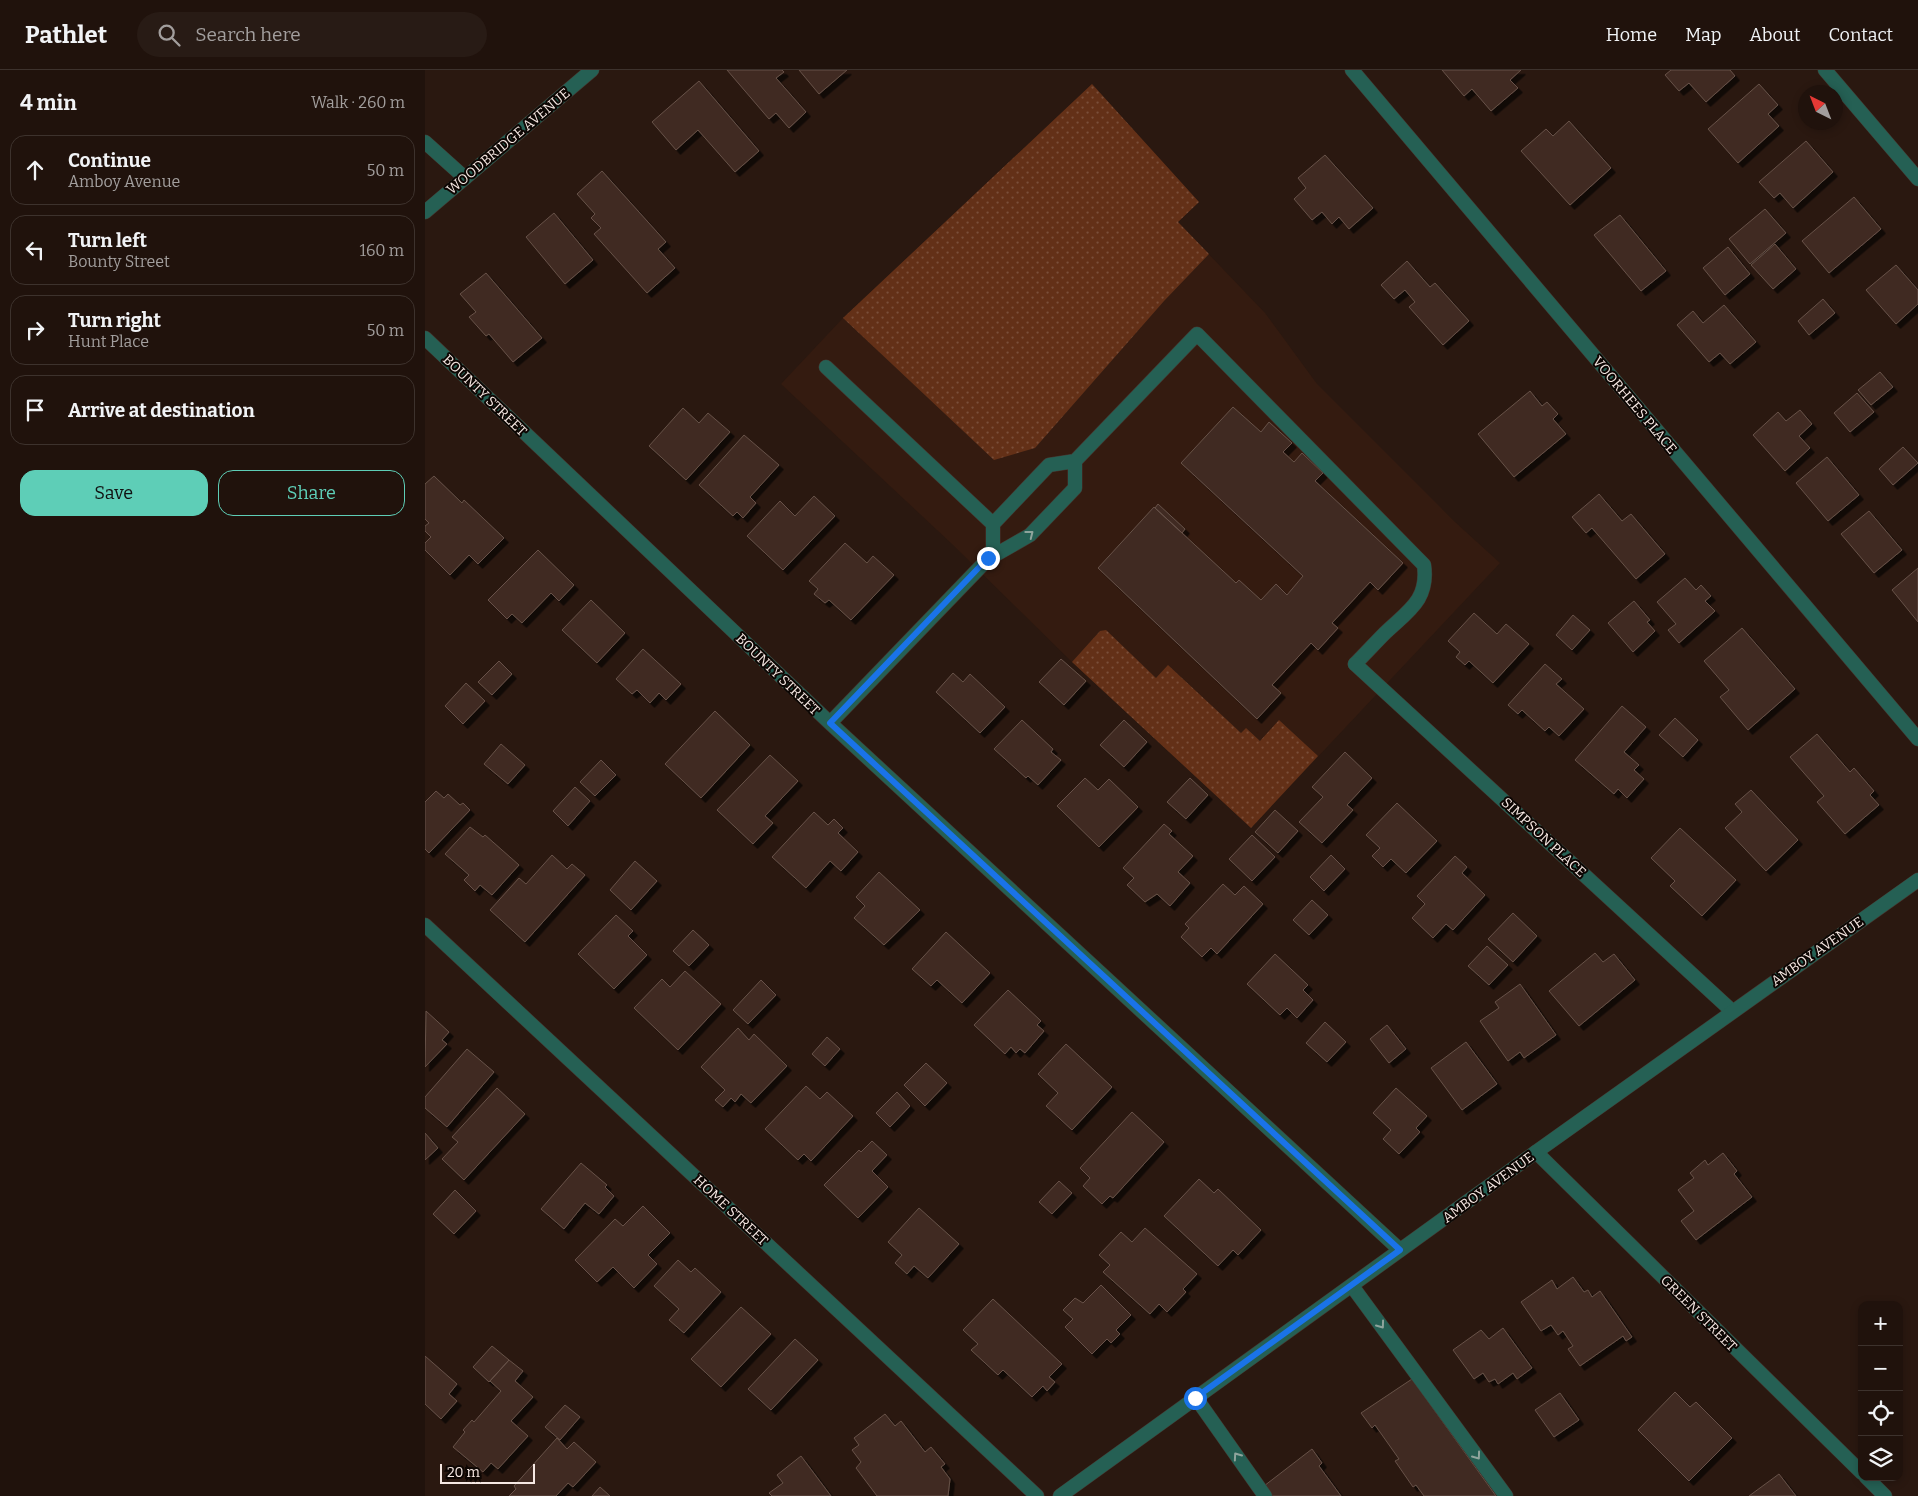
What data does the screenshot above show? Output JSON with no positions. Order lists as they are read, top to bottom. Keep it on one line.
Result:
{"streets":{"street":["WOODBRIDGE AVENUE","BOUNTY STREET","VOORHEES PLACE","SIMPSON PLACE","AMBOY AVENUE","HOME STREET","GREEN STREET"]},"crossings":[["BOUNTY STREET","AMBOY AVENUE"],["SIMPSON PLACE","AMBOY AVENUE"],["AMBOY AVENUE","GREEN STREET"]],"scale_bar":"20 m","north":"top left","page":{"header":"Pathlet","search":"Search here","nav":["Home","Map","About","Contact"],"heading":["4 min","Walk · 260 m"],"list":[["Continue","Amboy Avenue","50 m"],["Turn left","Bounty Street","160 m"],["Turn right","Hunt Place","50 m"],"Arrive at destination"],"buttons":["Save","Share"],"map_buttons":["+","−"],"scale":"20 m"}}
